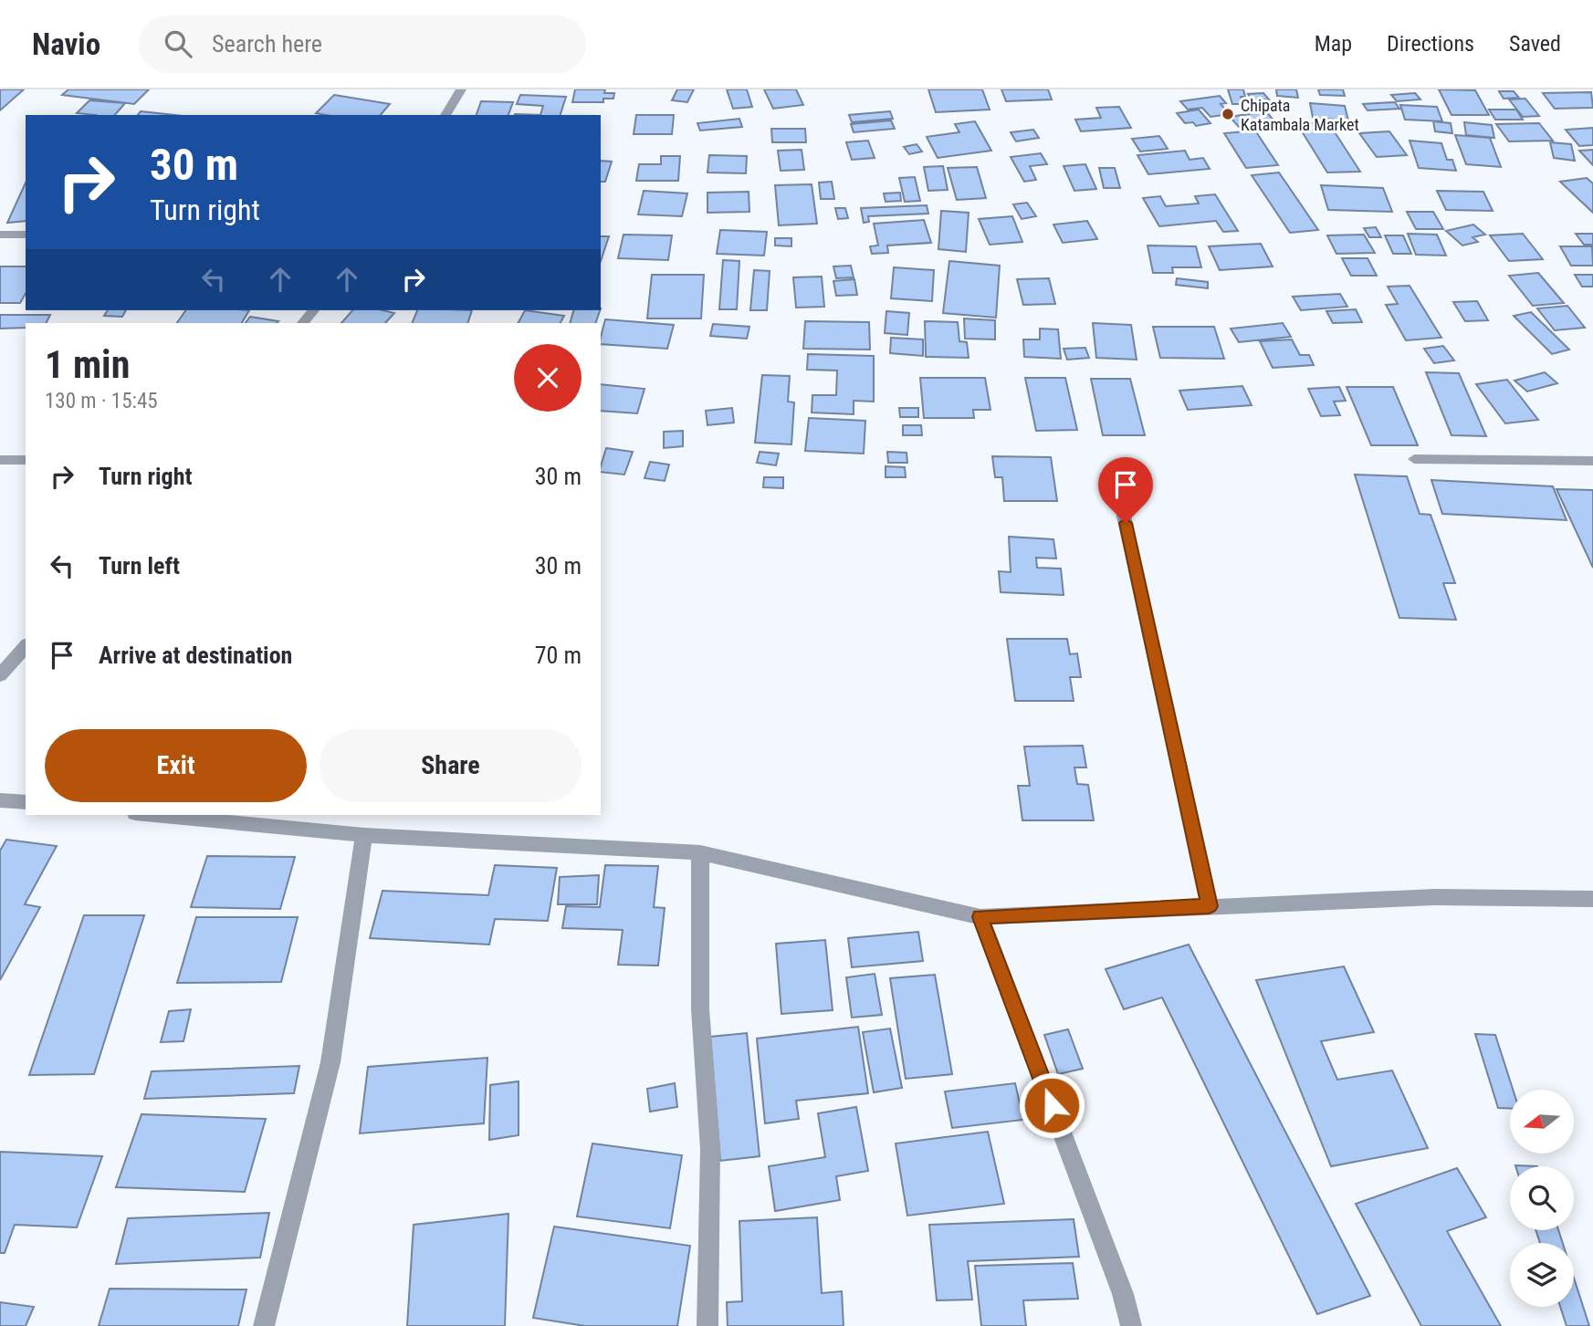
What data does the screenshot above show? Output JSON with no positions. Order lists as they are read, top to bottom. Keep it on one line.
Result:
{"places":["Chipata Katambala Market"],"north":"left","page":{"header":"Navio","search":"Search here","nav":["Map","Directions","Saved"],"turn":["30 m","Turn right"],"heading":["1 min","130 m · 15:45"],"list":[{"name":"Turn right","value":"30 m"},{"name":"Turn left","value":"30 m"},{"name":"Arrive at destination","value":"70 m"}],"buttons":["Exit","Share"]}}
